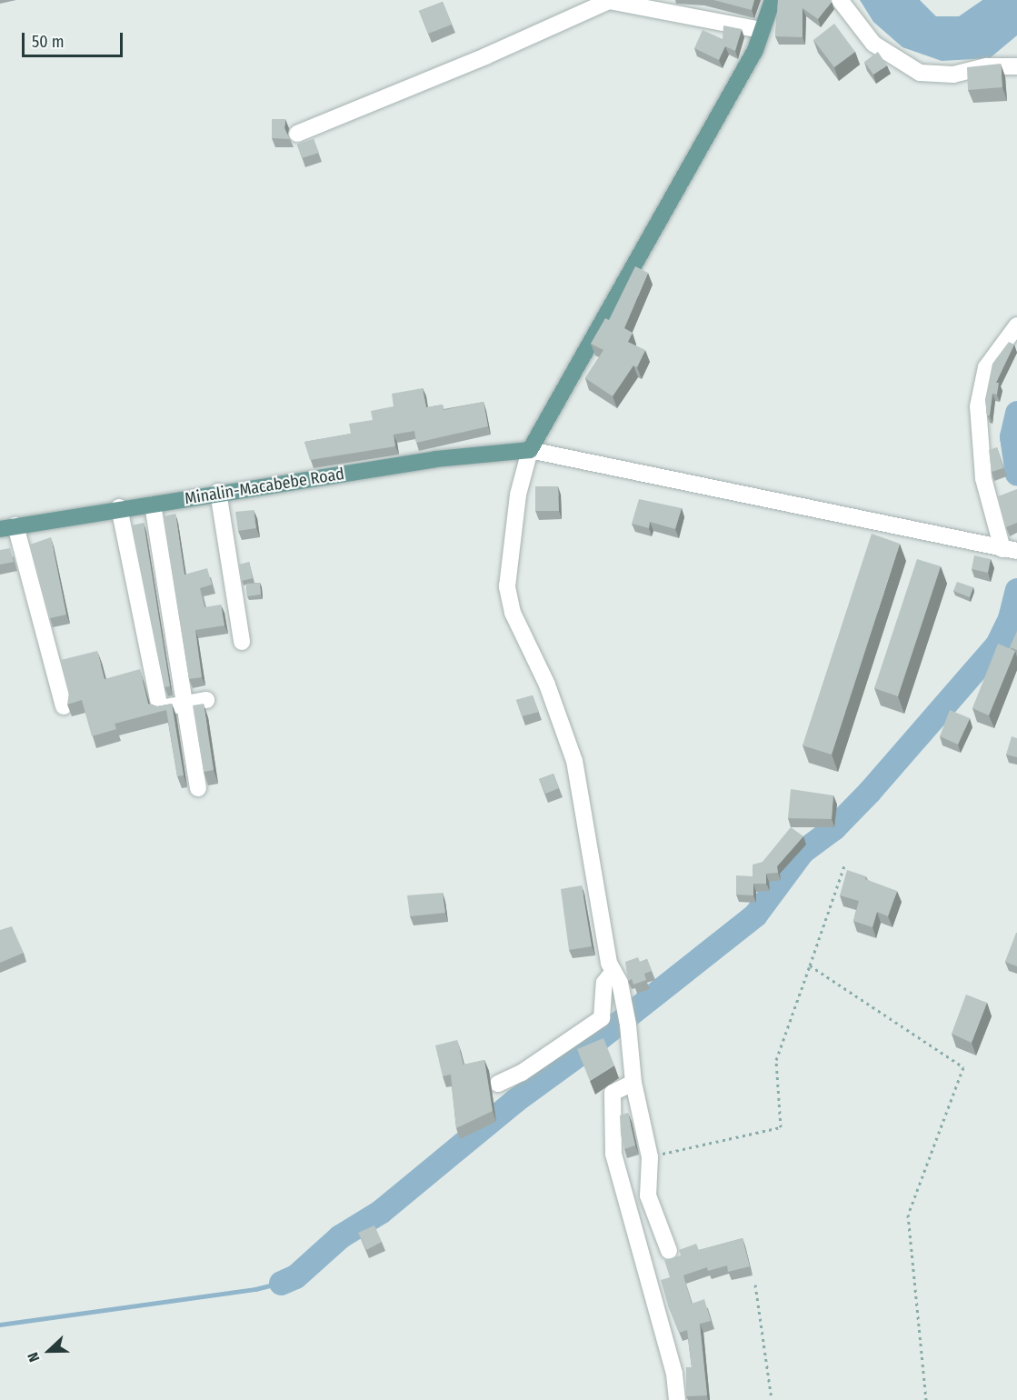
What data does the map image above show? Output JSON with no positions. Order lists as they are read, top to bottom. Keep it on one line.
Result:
{"streets":{"main road":["Minalin-Macabebe Road"]},"scale_bar":"50 m","north":"left"}
